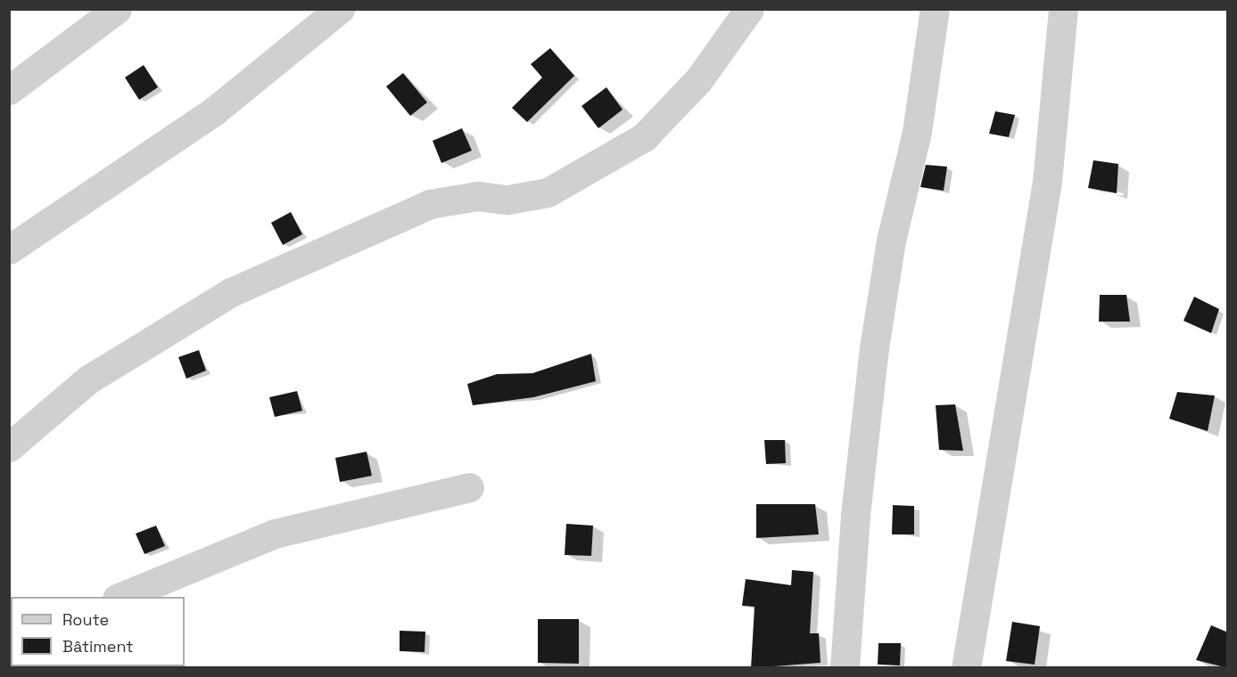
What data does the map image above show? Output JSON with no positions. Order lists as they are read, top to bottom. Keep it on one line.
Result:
{"legend":["Route","Bâtiment"]}
